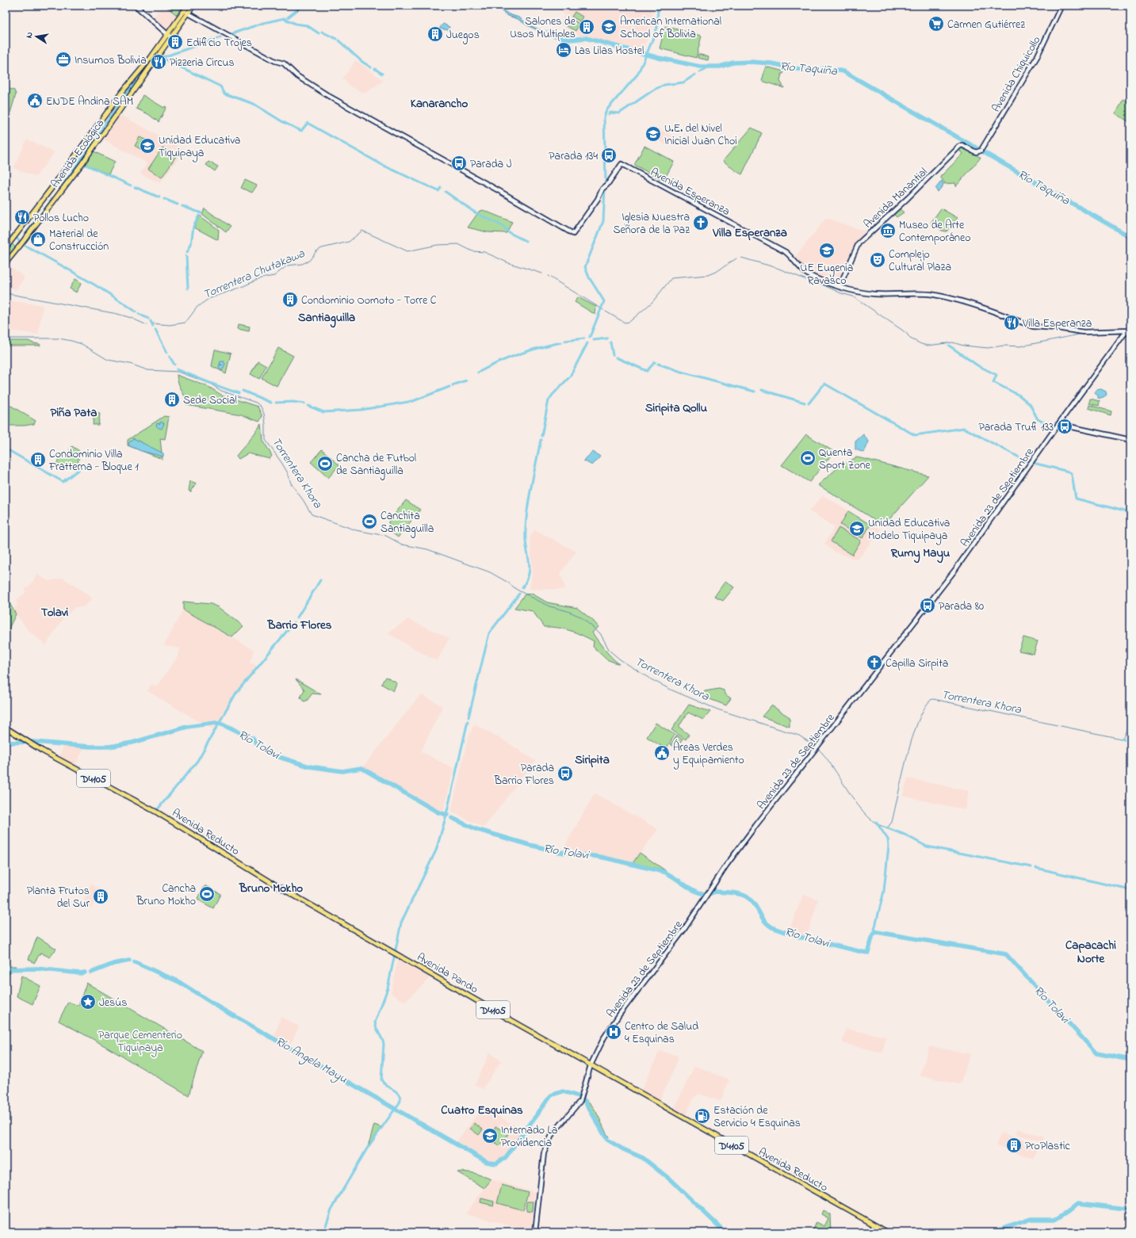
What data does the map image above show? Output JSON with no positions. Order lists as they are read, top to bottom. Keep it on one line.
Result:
{"streets":{"main road":["Avenida Chiquicollo","Avenida Ecológica","Avenida Esperanza","Avenida Manantial","Avenida 23 de Septiembre","D4105","Avenida Reducto","Avenida Pando"]},"crossings":[["Avenida Chiquicollo","Avenida Manantial"],["Avenida Ecológica","Avenida Esperanza"],["Avenida Esperanza","Avenida Manantial"],["Avenida Esperanza","Avenida 23 de Septiembre"],["Avenida 23 de Septiembre","Avenida Reducto"],["Avenida 23 de Septiembre","Avenida Pando"],["Avenida Reducto","Avenida Pando"]],"districts":["Kanarancho","Villa Esperanza","Santiaguilla","Siripita Qollu","Piña Pata","Rumy Mayu","Tolavi","Barrio Flores","Siripita","Bruno Mokho","Capacachi Norte","Cuatro Esquinas"],"water":["Río Taquiña","Torrentera Chutakawa","Torrentera Khora","Río Tolavi","Río Angela Mayu"],"parks":["Parque Cementerio Tiquipaya"],"places":{"supermarket":["Carmen Gutiérrez"],"building":["Salones de Usos Multiples","Juegos","Edificio Trojes","Condominio Oomoto - Torre C","Sede Social","Condominio Villa Fratterna - Bloque 1","Planta Frutos del Sur","ProPlastic"],"school or university":["American International School of Bolivia","U.E. del Nivel Inicial Juan Choi","Unidad Educativa Tiquipaya","UE Eugenia Ravasco","Unidad Educativa Modelo Tiquipaya","Internado La Providencia"],"hotel":["Las Lilas Hostel"],"office":["Insumos Bolivia"],"restaurant":["Pizzeria Circus","Pollos Lucho","Villa Esperanza"],"public building":["ENDE Andina SAM","Áreas Verdes y Equipamiento"],"bus stop":["Parada 134","Parada J","Parada Trufi 133","Parada 80","Parada Barrio Flores"],"church":["Iglesia Nuestra Señora de la Paz","Capilla Sirpita"],"museum":["Museo de Arte Contemporáneo"],"shop":["Material de Construcción"],"theatre":["Complejo Cultural Plaza"],"sports":["Quenta Sport Zone","Cancha de Futbol de Santiaguilla","Canchita Santiaguilla","Cancha Bruno Mokho"],"place":["Jesús"],"hospital":["Centro de Salud 4 Esquinas"],"fuel station":["Estación de Servicio 4 Esquinas"]},"north":"left"}
